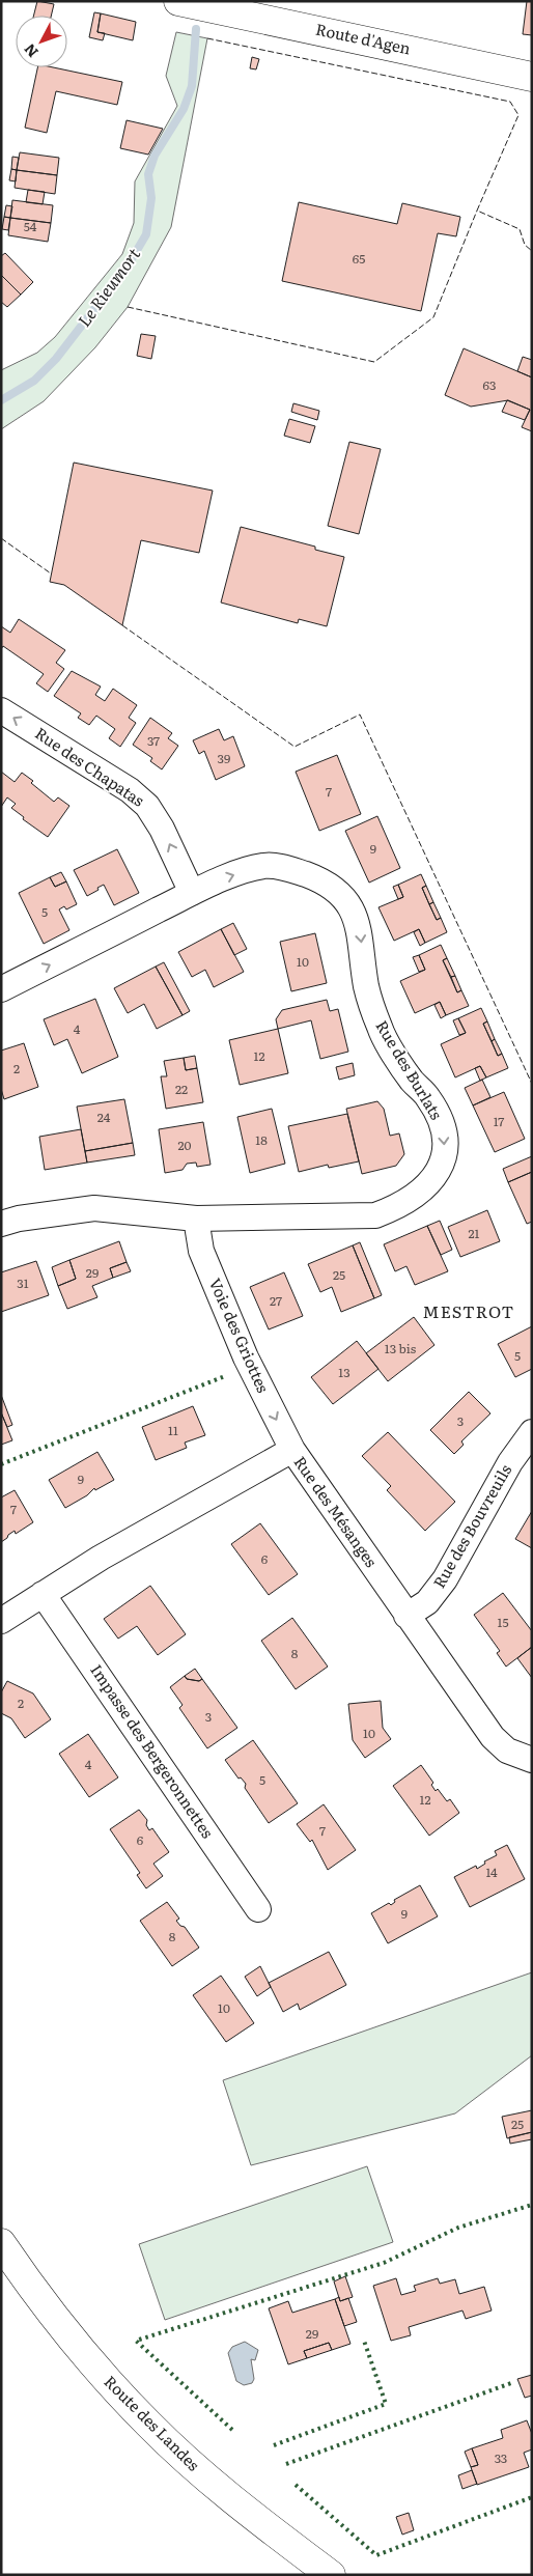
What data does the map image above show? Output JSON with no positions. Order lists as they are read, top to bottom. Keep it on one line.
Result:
{"streets":{"main road":["Route d'Agen","Route des Landes"],"street":["Rue des Chapatas","Rue des Burlats","Voie des Griottes","Rue des Mésanges","Rue des Bouvreuils","Impasse des Bergeronnettes"]},"crossings":[["Rue des Chapatas","Rue des Burlats"],["Rue des Burlats","Voie des Griottes"],["Voie des Griottes","Rue des Mésanges"],["Rue des Mésanges","Rue des Bouvreuils"],["Rue des Mésanges","Impasse des Bergeronnettes"]],"one_way":["Rue des Chapatas","Voie des Griottes"],"districts":["MESTROT"],"water":["Le Rieumort"],"house_numbers":["54","65","63","37","39","7","9","5","10","4","12","2","22","24","17","18","20","21","29","25","31","27","13 bis","5","13","3","11","9","7","6","15","8","2","3","10","4","5","12","7","6","14","9","8","10","25","29","33"],"north":"bottom left"}
